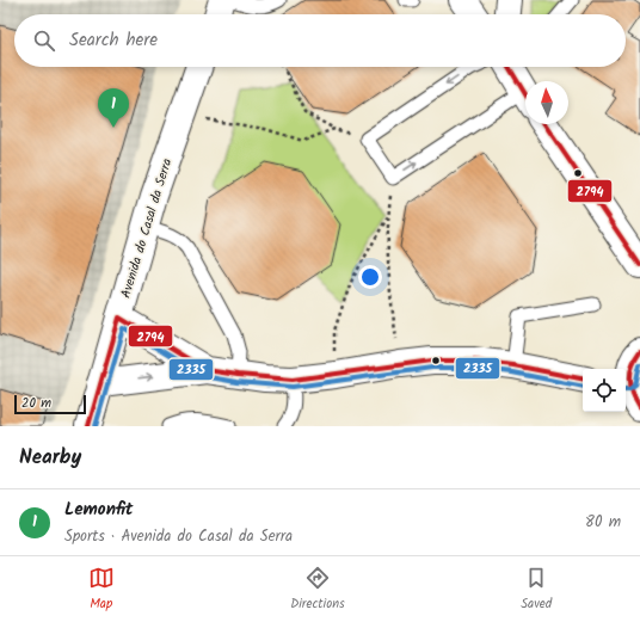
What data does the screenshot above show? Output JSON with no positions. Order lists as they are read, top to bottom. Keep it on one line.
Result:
{"streets":{"street":["Avenida do Casal da Serra"]},"lines":["transit line 2794","transit line 2335"],"scale_bar":"20 m","north":"top","page":{"search":"Search here","pins":"1","scale":"20 m","heading":"Nearby","list":[{"mark":"1","name":"Lemonfit","note":"Sports · Avenida do Casal da Serra","value":"80 m"}],"nav":["Map","Directions","Saved"]}}
